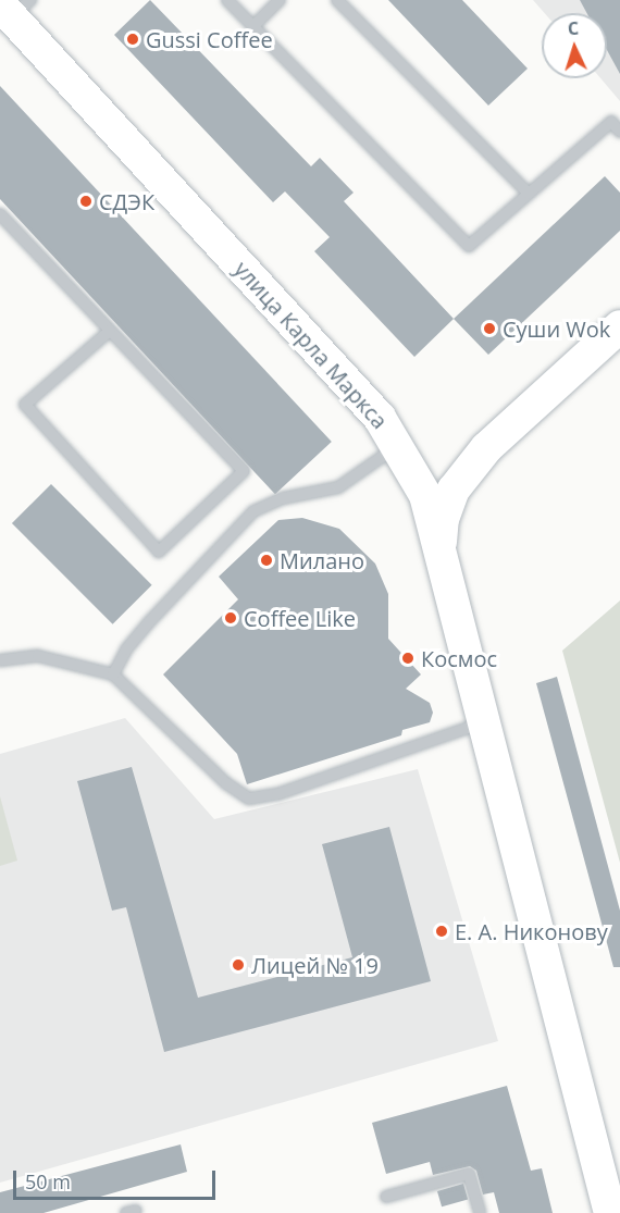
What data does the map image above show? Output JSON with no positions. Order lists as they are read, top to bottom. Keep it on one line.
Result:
{"streets":{"main road":["улица Карла Маркса"]},"places":["Gussi Coffee","СДЭК","Суши Wok","Милано","Coffee Like","Космос","Е. А. Никонову","Лицей № 19"],"scale_bar":"50 m","north":"top"}
